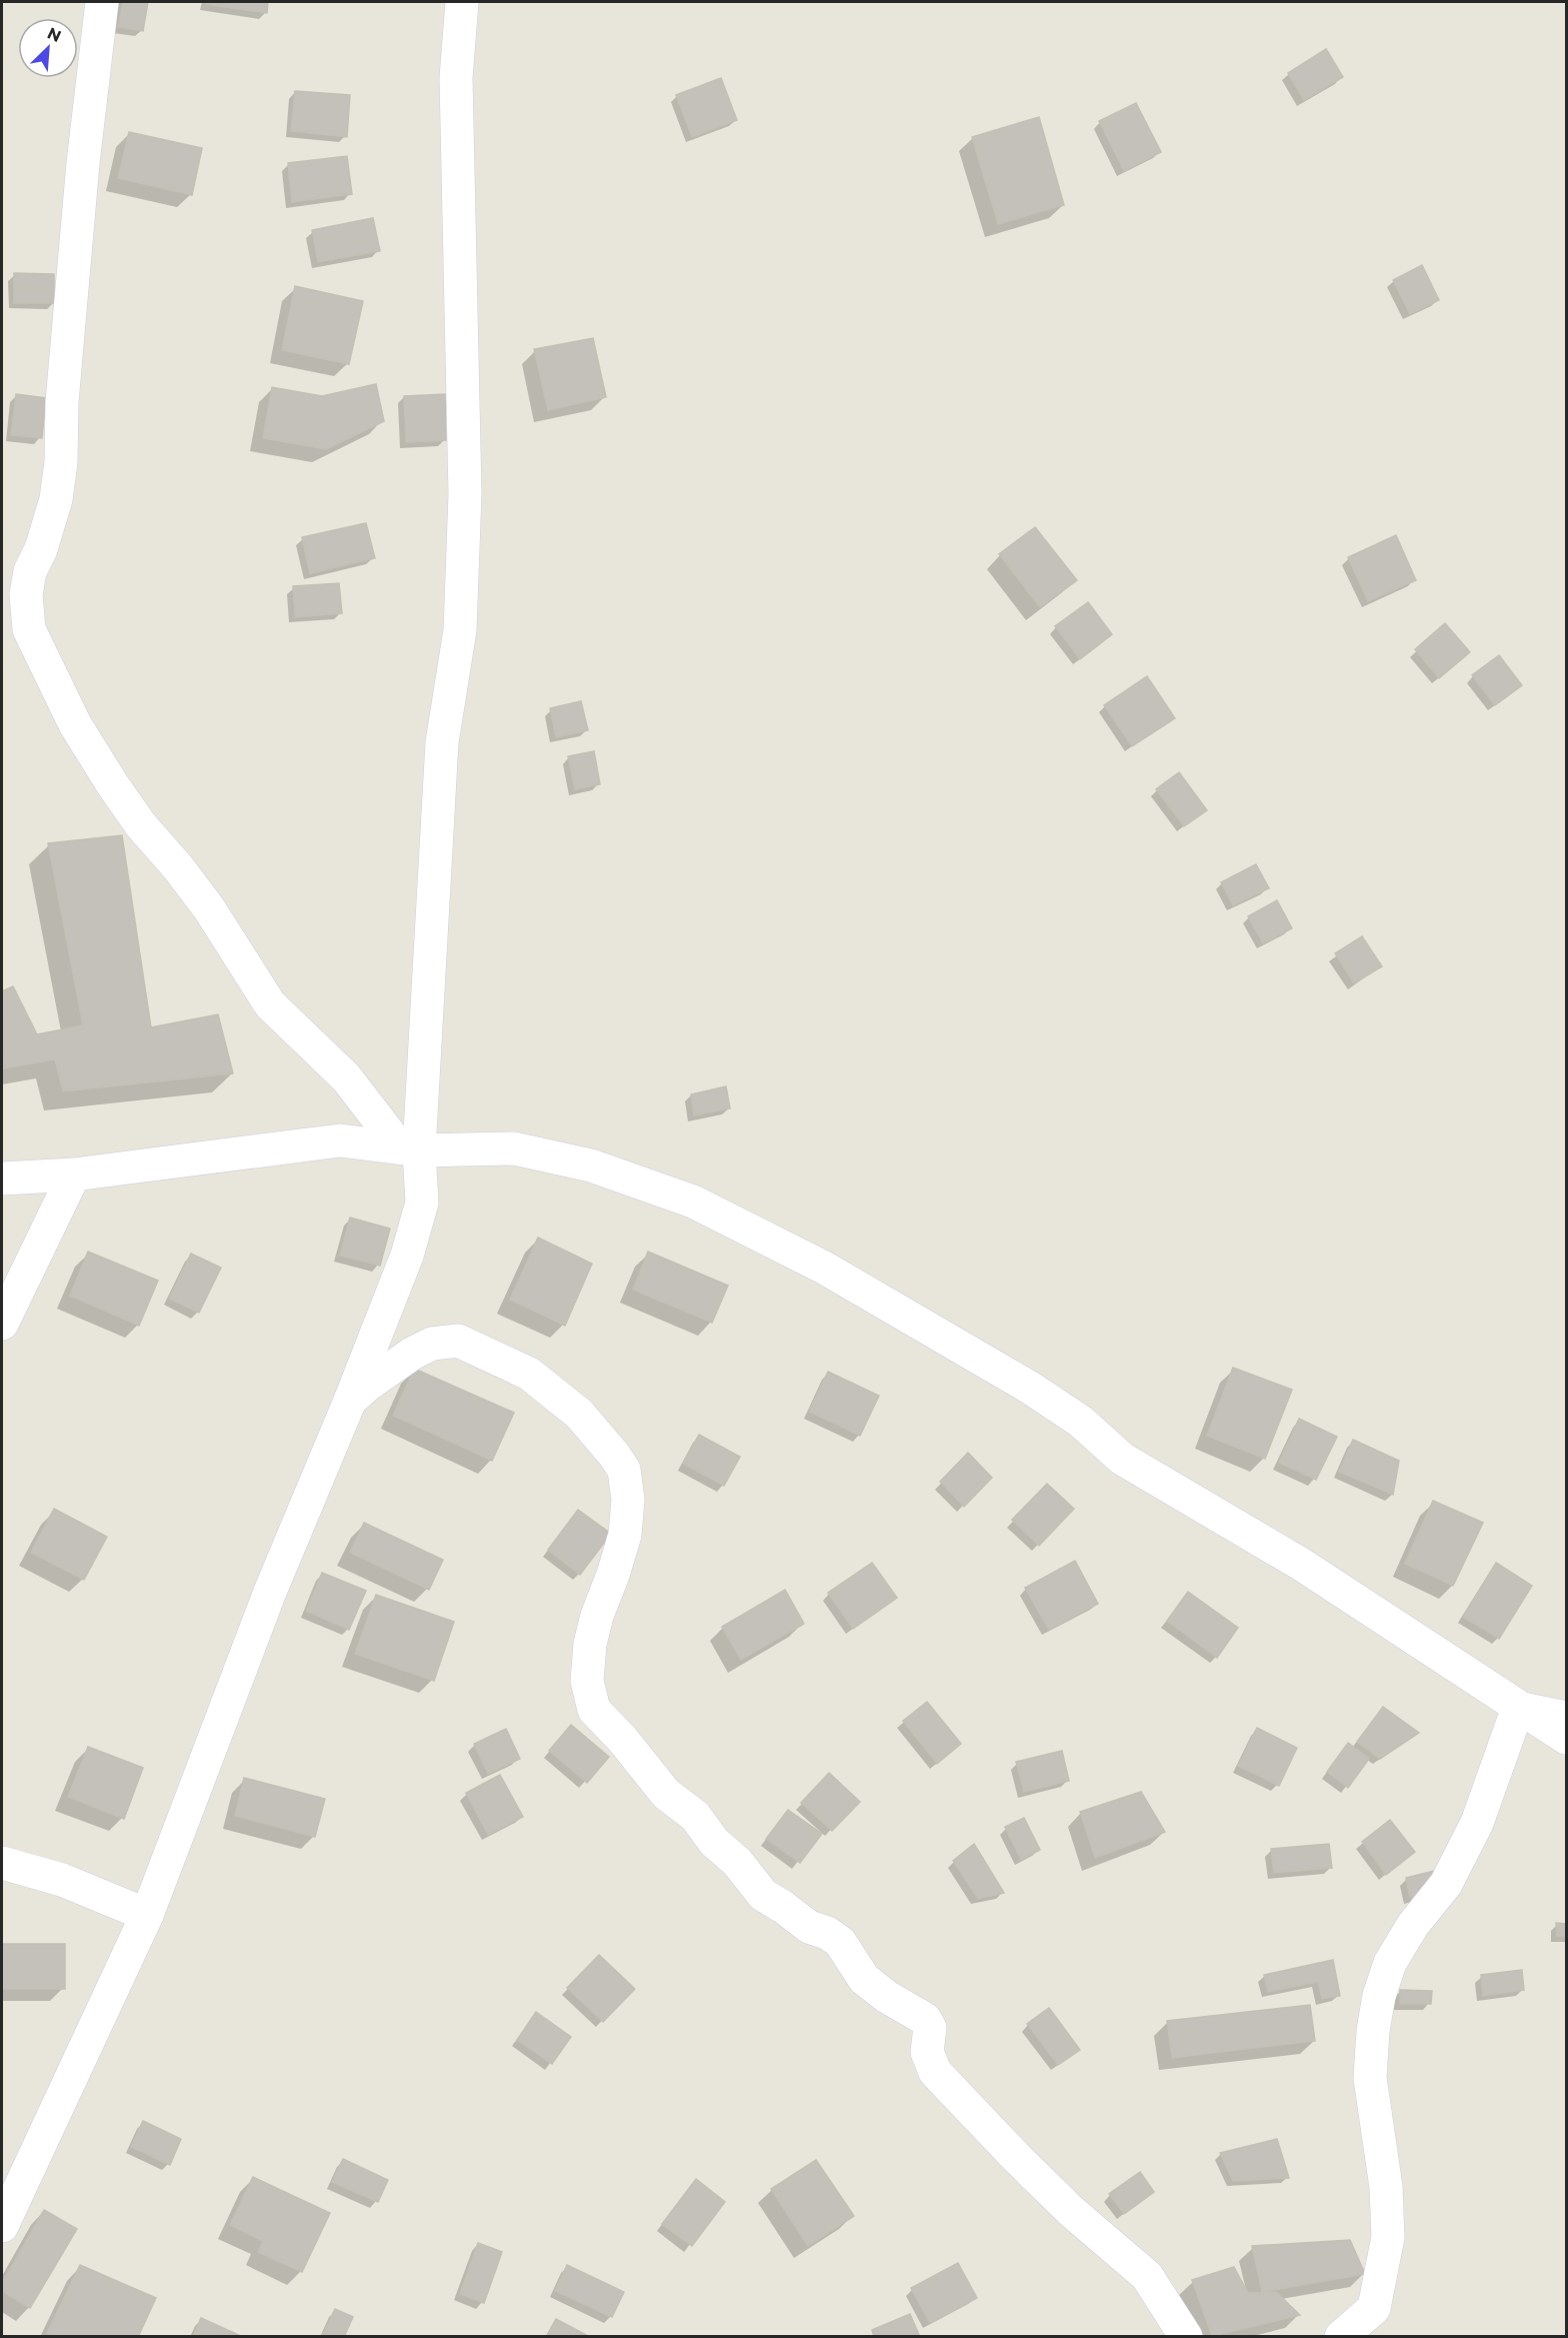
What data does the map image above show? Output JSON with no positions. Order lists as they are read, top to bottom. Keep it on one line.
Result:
{"north":"top right"}
